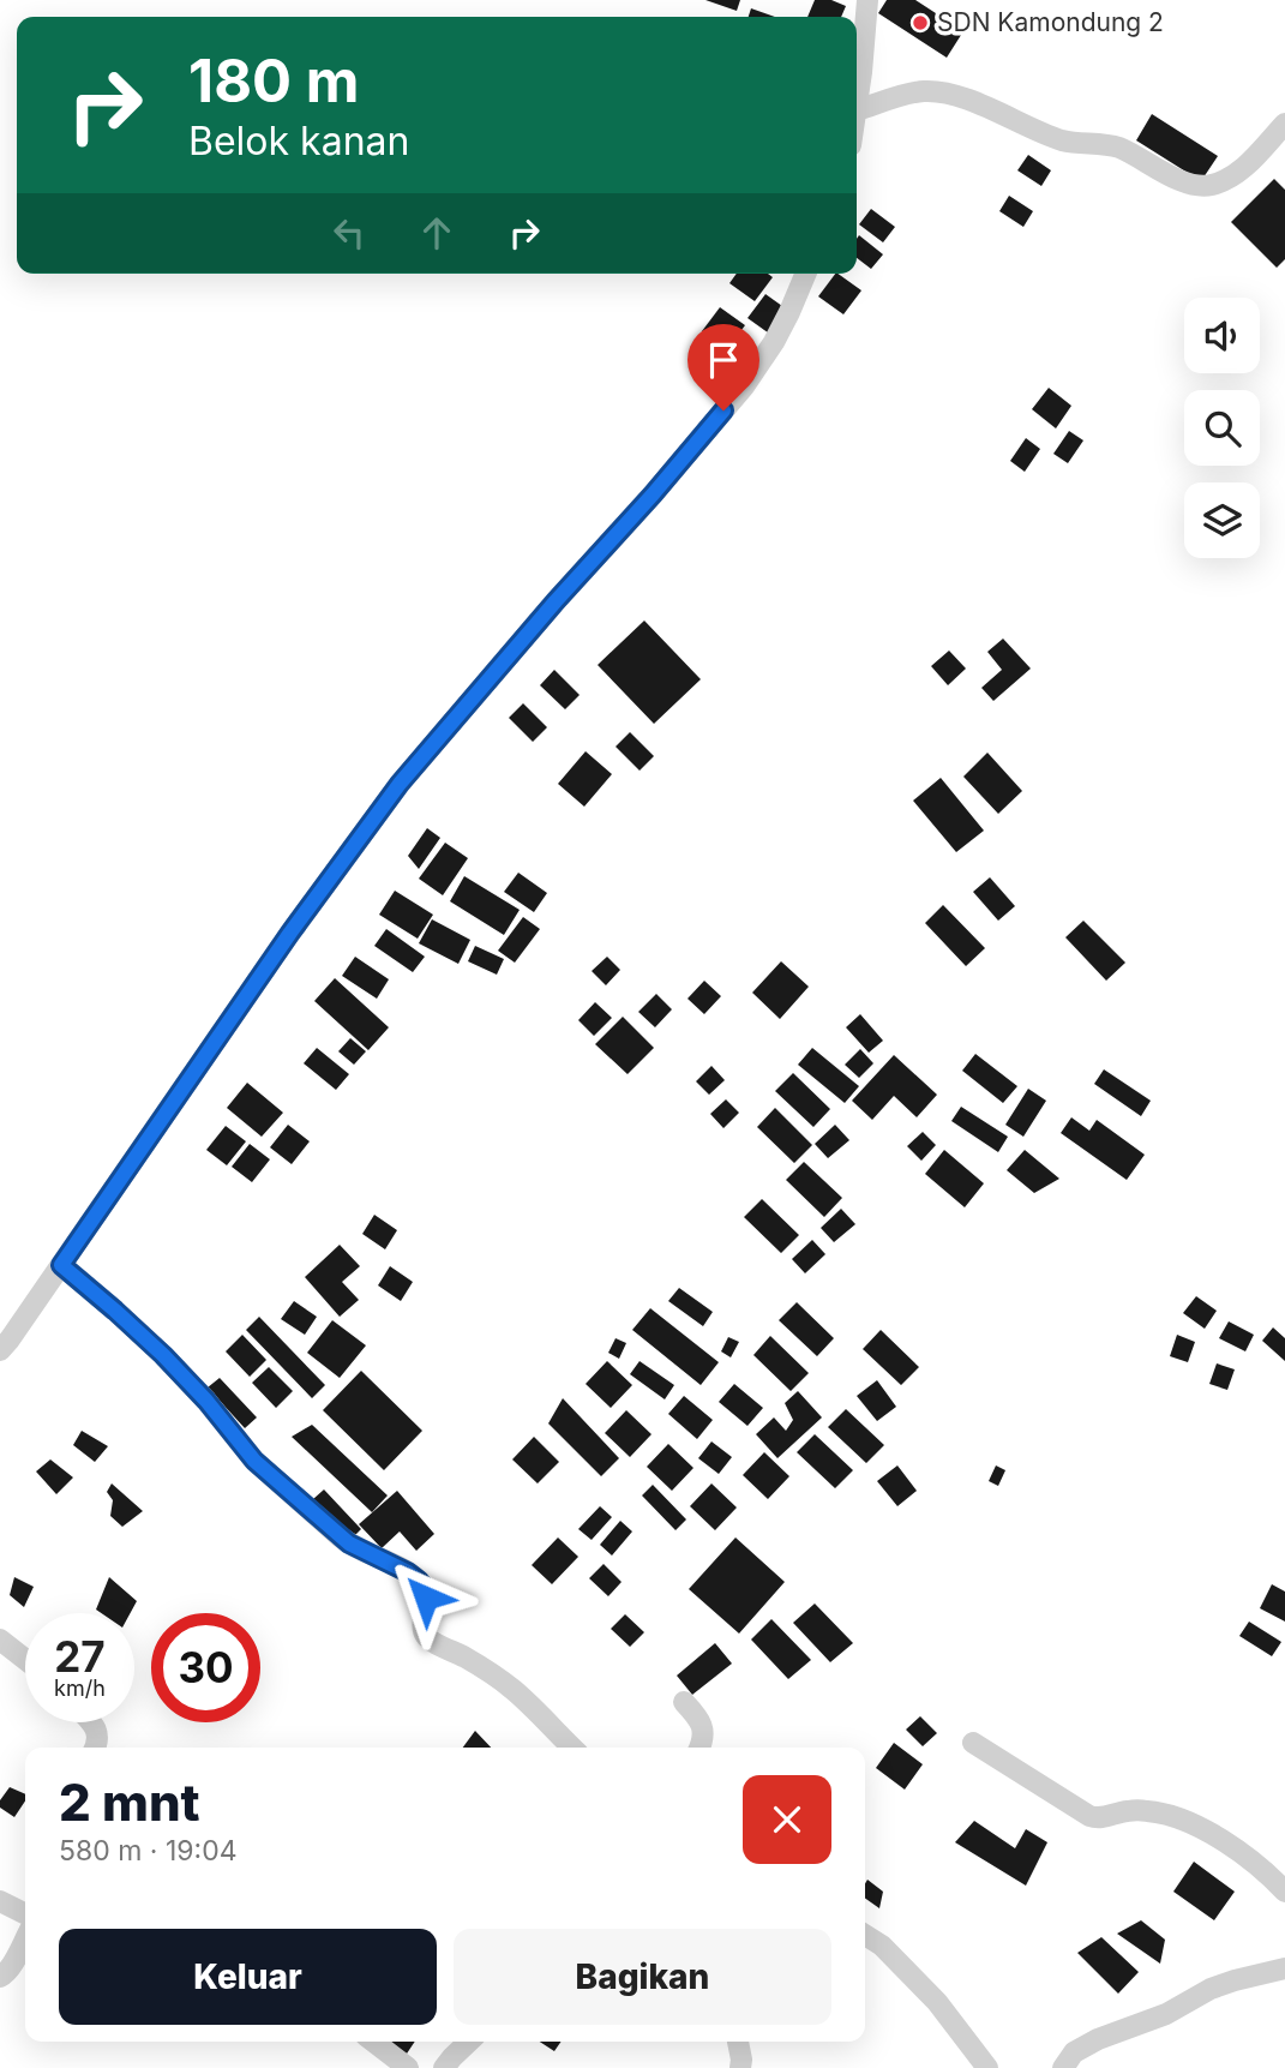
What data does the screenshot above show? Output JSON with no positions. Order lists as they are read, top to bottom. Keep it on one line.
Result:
{"places":["SDN Kamondung 2"],"page":{"turn":["180 m","Belok kanan"],"speed":"27 km/h","limit":"30","heading":["2 mnt","580 m · 19:04"],"buttons":["Keluar","Bagikan"]}}
